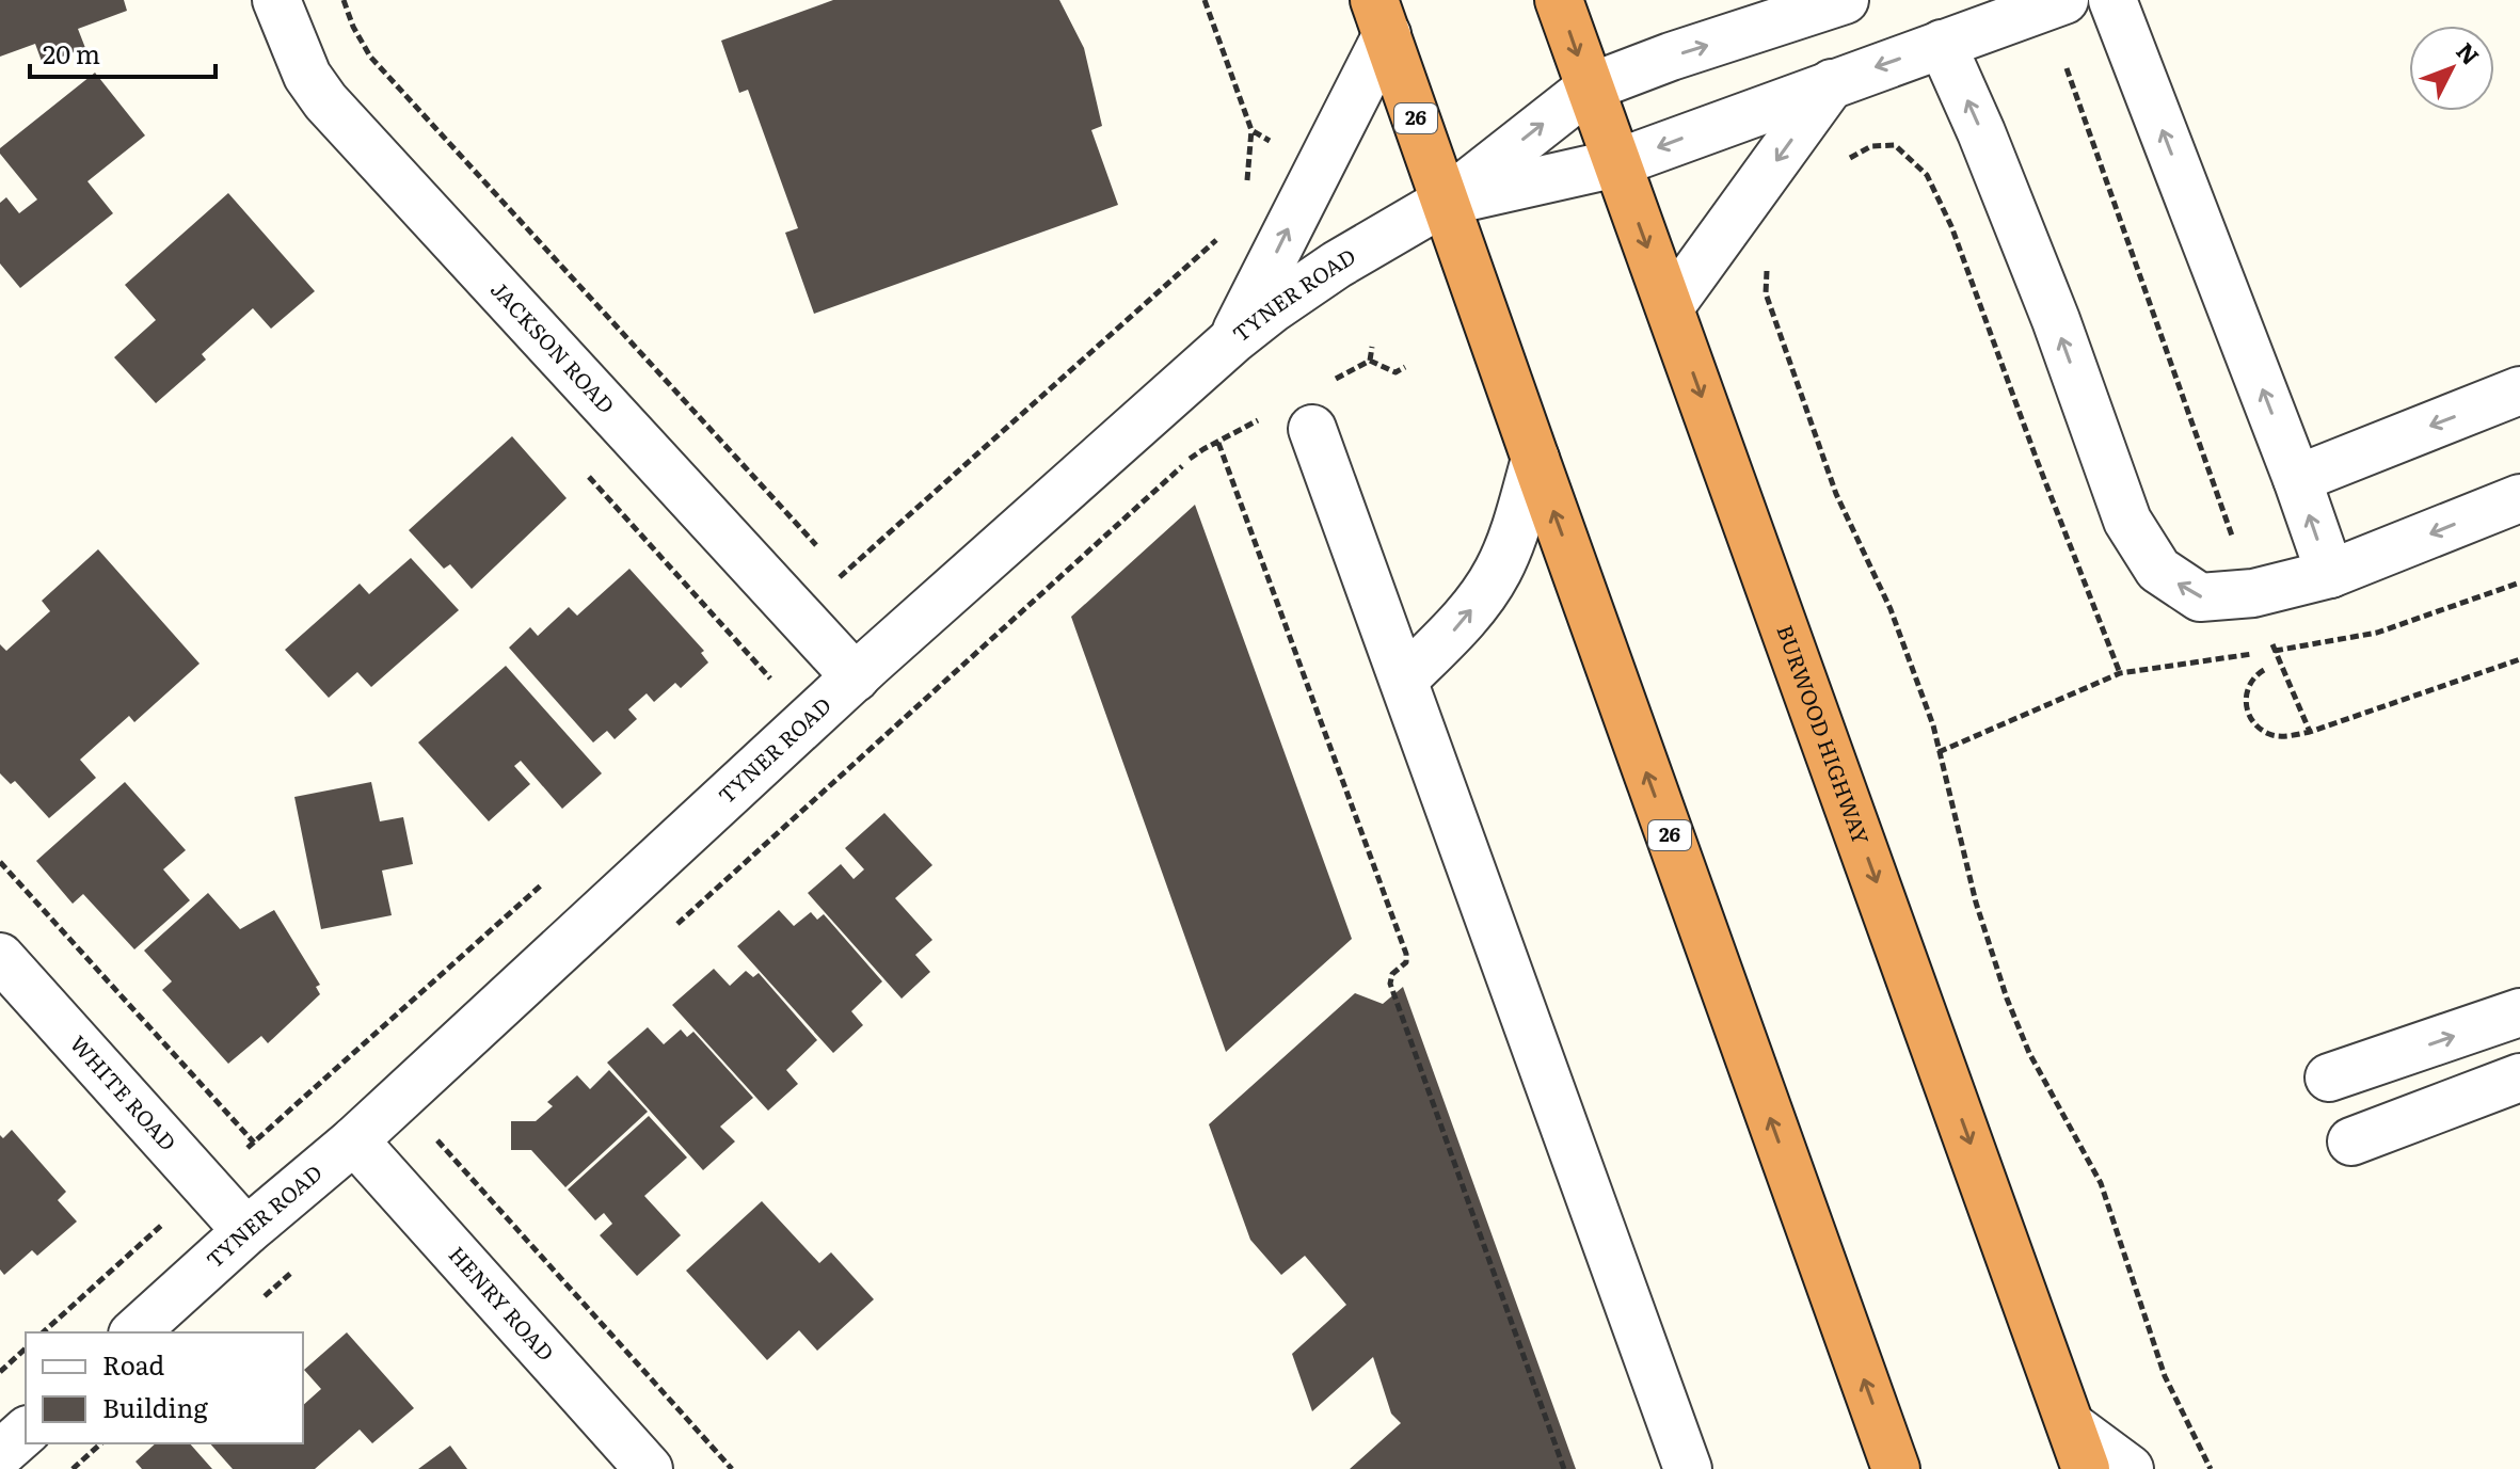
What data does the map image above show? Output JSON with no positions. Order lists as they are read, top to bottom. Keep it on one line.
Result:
{"streets":{"highway":["26","BURWOOD HIGHWAY"],"street":["TYNER ROAD","JACKSON ROAD","WHITE ROAD","HENRY ROAD"]},"crossings":[["26","TYNER ROAD"],["TYNER ROAD","JACKSON ROAD"],["TYNER ROAD","BURWOOD HIGHWAY"],["TYNER ROAD","WHITE ROAD"],["TYNER ROAD","HENRY ROAD"]],"legend":["Road","Building"],"scale_bar":"20 m","north":"top right"}
